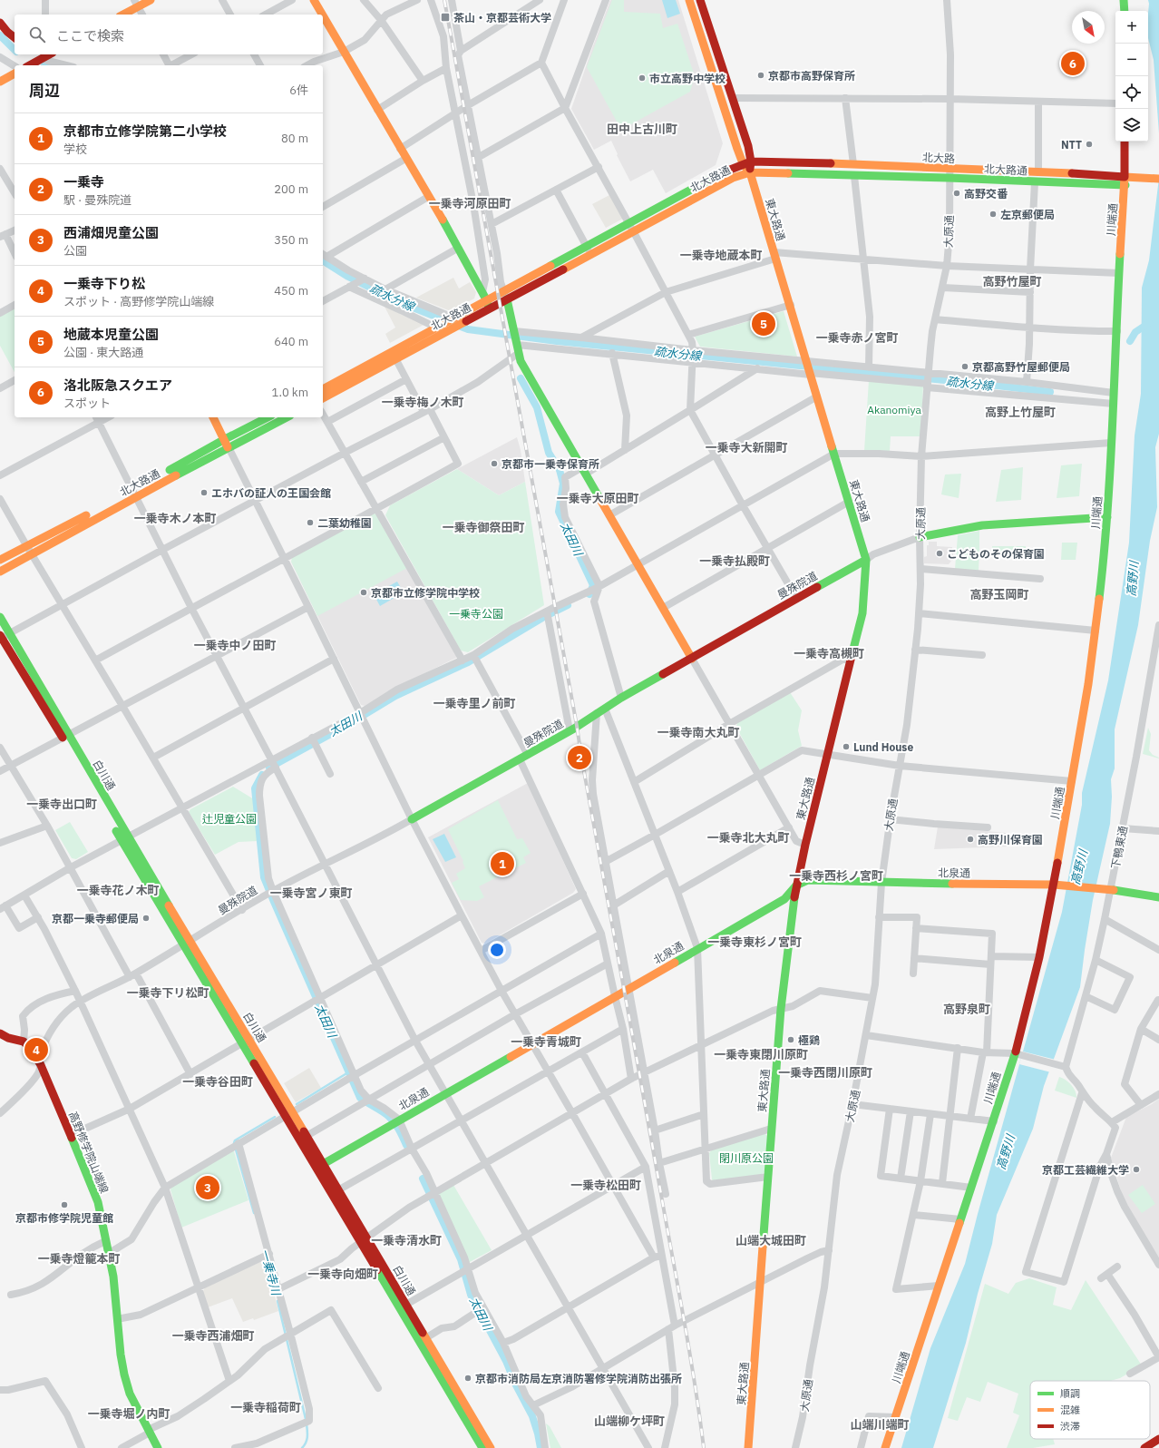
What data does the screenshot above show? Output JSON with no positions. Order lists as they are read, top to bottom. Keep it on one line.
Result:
{"streets":{"main road":["北大路","北大路通","東大路通","川端通","曼殊院道","白川通","北泉通","高野修学院山端線"],"street":["大原通","下鴨東通"]},"crossings":[["北大路","北大路通"],["北大路","東大路通"],["北大路","川端通"],["北大路","大原通"],["北大路通","東大路通"],["北大路通","川端通"],["北大路通","大原通"],["東大路通","曼殊院道"],["東大路通","北泉通"],["川端通","曼殊院道"],["川端通","北泉通"],["大原通","曼殊院道"],["大原通","北泉通"],["曼殊院道","白川通"],["曼殊院道","高野修学院山端線"],["白川通","北泉通"],["下鴨東通","北泉通"]],"districts":["田中上古川町","一乗寺河原田町","一乗寺地蔵本町","高野竹屋町","一乗寺赤ノ宮町","一乗寺梅ノ木町","高野上竹屋町","一乗寺大新開町","一乗寺大原田町","一乗寺木ノ本町","一乗寺御祭田町","一乗寺払殿町","高野玉岡町","一乗寺中ノ田町","一乗寺高槻町","一乗寺里ノ前町","一乗寺南大丸町","一乗寺出口町","一乗寺北大丸町","一乗寺西杉ノ宮町","一乗寺花ノ木町","一乗寺宮ノ東町","一乗寺東杉ノ宮町","一乗寺下リ松町","高野泉町","一乗寺青城町","一乗寺東閉川原町","一乗寺西閉川原町","一乗寺谷田町","一乗寺松田町","一乗寺清水町","山端大城田町","一乗寺燈籠本町","一乗寺向畑町","一乗寺西浦畑町","一乗寺稲荷町","一乗寺堀ノ内町","山端柳ケ坪町","山端川端町"],"water":["疏水分線","太田川","高野川","一乗寺川"],"parks":["Akanomiya","一乗寺公園","辻児童公園","閉川原公園"],"places":{"transit":["茶山・京都芸術大学"],"other":["京都市高野保育所","市立高野中学校","NTT","高野交番","左京郵便局","京都高野竹屋郵便局","京都市一乗寺保育所","エホバの証人の王国会館","二葉幼稚園","こどものその保育園","京都市立修学院中学校","Lund House","高野川保育園","京都一乗寺郵便局","極鶏","京都工芸繊維大学","京都市修学院児童館","京都市消防局左京消防署修学院消防出張所"]},"legend":["順調","混雑","渋滞"],"north":"bottom right","page":{"map_buttons":["+","−"],"search":"ここで検索","pins":["6","5","2","1","4","3"],"heading":["周辺","6件"],"list":[{"mark":"1","name":"京都市立修学院第二小学校","note":"学校","value":"80 m"},{"mark":"2","name":"一乗寺","note":"駅 · 曼殊院道","value":"200 m"},{"mark":"3","name":"西浦畑児童公園","note":"公園","value":"350 m"},{"mark":"4","name":"一乗寺下り松","note":"スポット · 高野修学院山端線","value":"450 m"},{"mark":"5","name":"地蔵本児童公園","note":"公園 · 東大路通","value":"640 m"},{"mark":"6","name":"洛北阪急スクエア","note":"スポット","value":"1.0 km"}]}}
